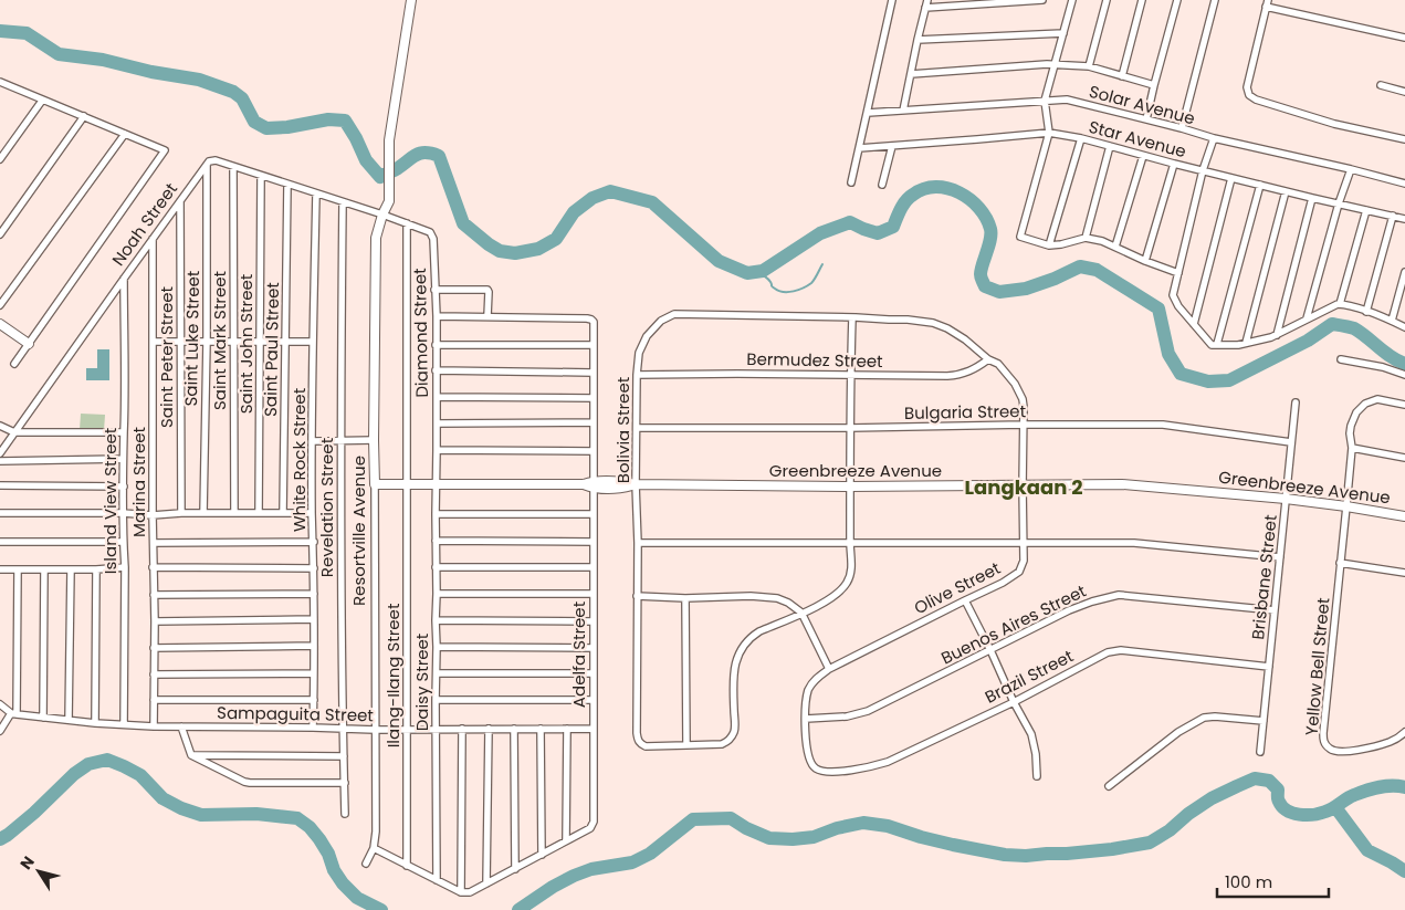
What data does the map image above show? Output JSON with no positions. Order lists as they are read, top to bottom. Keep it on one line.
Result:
{"streets":{"street":["Solar Avenue","Star Avenue","Noah Street","Diamond Street","Saint Luke Street","Saint Mark Street","Saint John Street","Saint Paul Street","Saint Peter Street","Bermudez Street","Bulgaria Street","Bolivia Street","White Rock Street","Greenbreeze Avenue","Marina Street","Island View Street","Revelation Street","Resortville Avenue","Brisbane Street","Olive Street","Buenos Aires Street","Adelfa Street","Yellow Bell Street","Ilang-Ilang Street","Brazil Street","Daisy Street","Sampaguita Street"]},"crossings":[["Noah Street","Saint Luke Street"],["Noah Street","Saint Peter Street"],["Noah Street","Marina Street"],["Noah Street","Island View Street"],["Diamond Street","Greenbreeze Avenue"],["Diamond Street","Resortville Avenue"],["Diamond Street","Ilang-Ilang Street"],["Diamond Street","Daisy Street"],["Bermudez Street","Bolivia Street"],["Bermudez Street","Olive Street"],["Bulgaria Street","Bolivia Street"],["Bulgaria Street","Brisbane Street"],["Bulgaria Street","Olive Street"],["Bolivia Street","Greenbreeze Avenue"],["Bolivia Street","Olive Street"],["White Rock Street","Sampaguita Street"],["Greenbreeze Avenue","Resortville Avenue"],["Greenbreeze Avenue","Brisbane Street"],["Greenbreeze Avenue","Olive Street"],["Greenbreeze Avenue","Adelfa Street"],["Greenbreeze Avenue","Yellow Bell Street"],["Greenbreeze Avenue","Ilang-Ilang Street"],["Greenbreeze Avenue","Daisy Street"],["Marina Street","Sampaguita Street"],["Island View Street","Sampaguita Street"],["Revelation Street","Sampaguita Street"],["Resortville Avenue","Sampaguita Street"],["Brisbane Street","Buenos Aires Street"],["Brisbane Street","Brazil Street"],["Olive Street","Buenos Aires Street"],["Olive Street","Brazil Street"],["Adelfa Street","Sampaguita Street"],["Ilang-Ilang Street","Sampaguita Street"],["Daisy Street","Sampaguita Street"]],"districts":["Langkaan 2"],"scale_bar":"100 m","north":"top left"}
